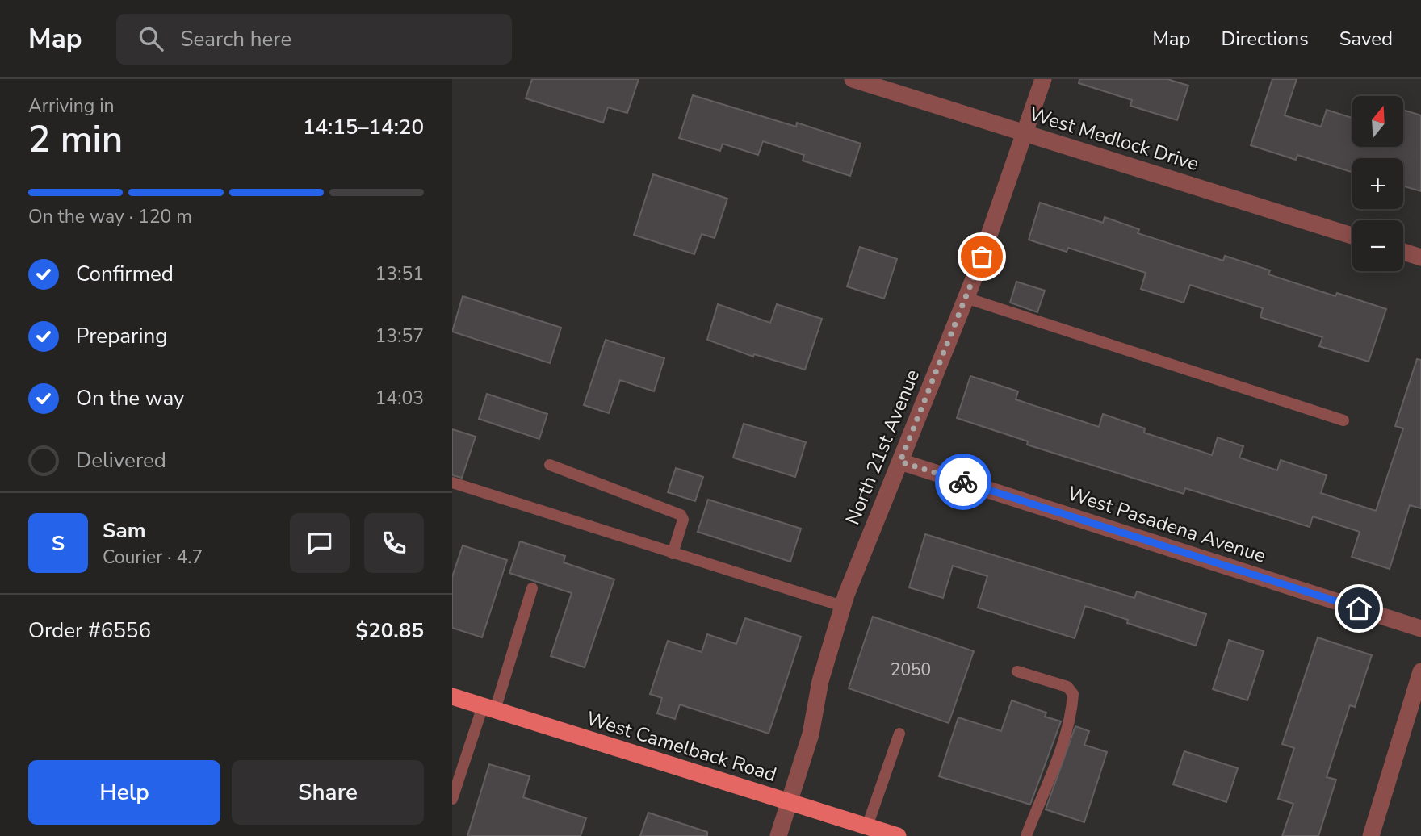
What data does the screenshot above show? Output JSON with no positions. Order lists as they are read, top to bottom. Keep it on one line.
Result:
{"streets":{"main road":["West Camelback Road"],"street":["West Medlock Drive","North 21st Avenue","West Pasadena Avenue"]},"crossings":[["West Medlock Drive","North 21st Avenue"],["North 21st Avenue","West Pasadena Avenue"],["North 21st Avenue","West Camelback Road"]],"house_numbers":["2050"],"north":"top","page":{"header":"Map","search":"Search here","nav":["Map","Directions","Saved"],"heading":["2 min","Arriving in","14:15–14:20"],"panel":["Sam","Courier · 4.7","Order #6556","$20.85"],"map_buttons":["+","−"],"bar":"On the way · 120 m","list":[["Confirmed","13:51"],["Preparing","13:57"],["On the way","14:03"],"Delivered"],"round":"S","buttons":["Help","Share"]}}
